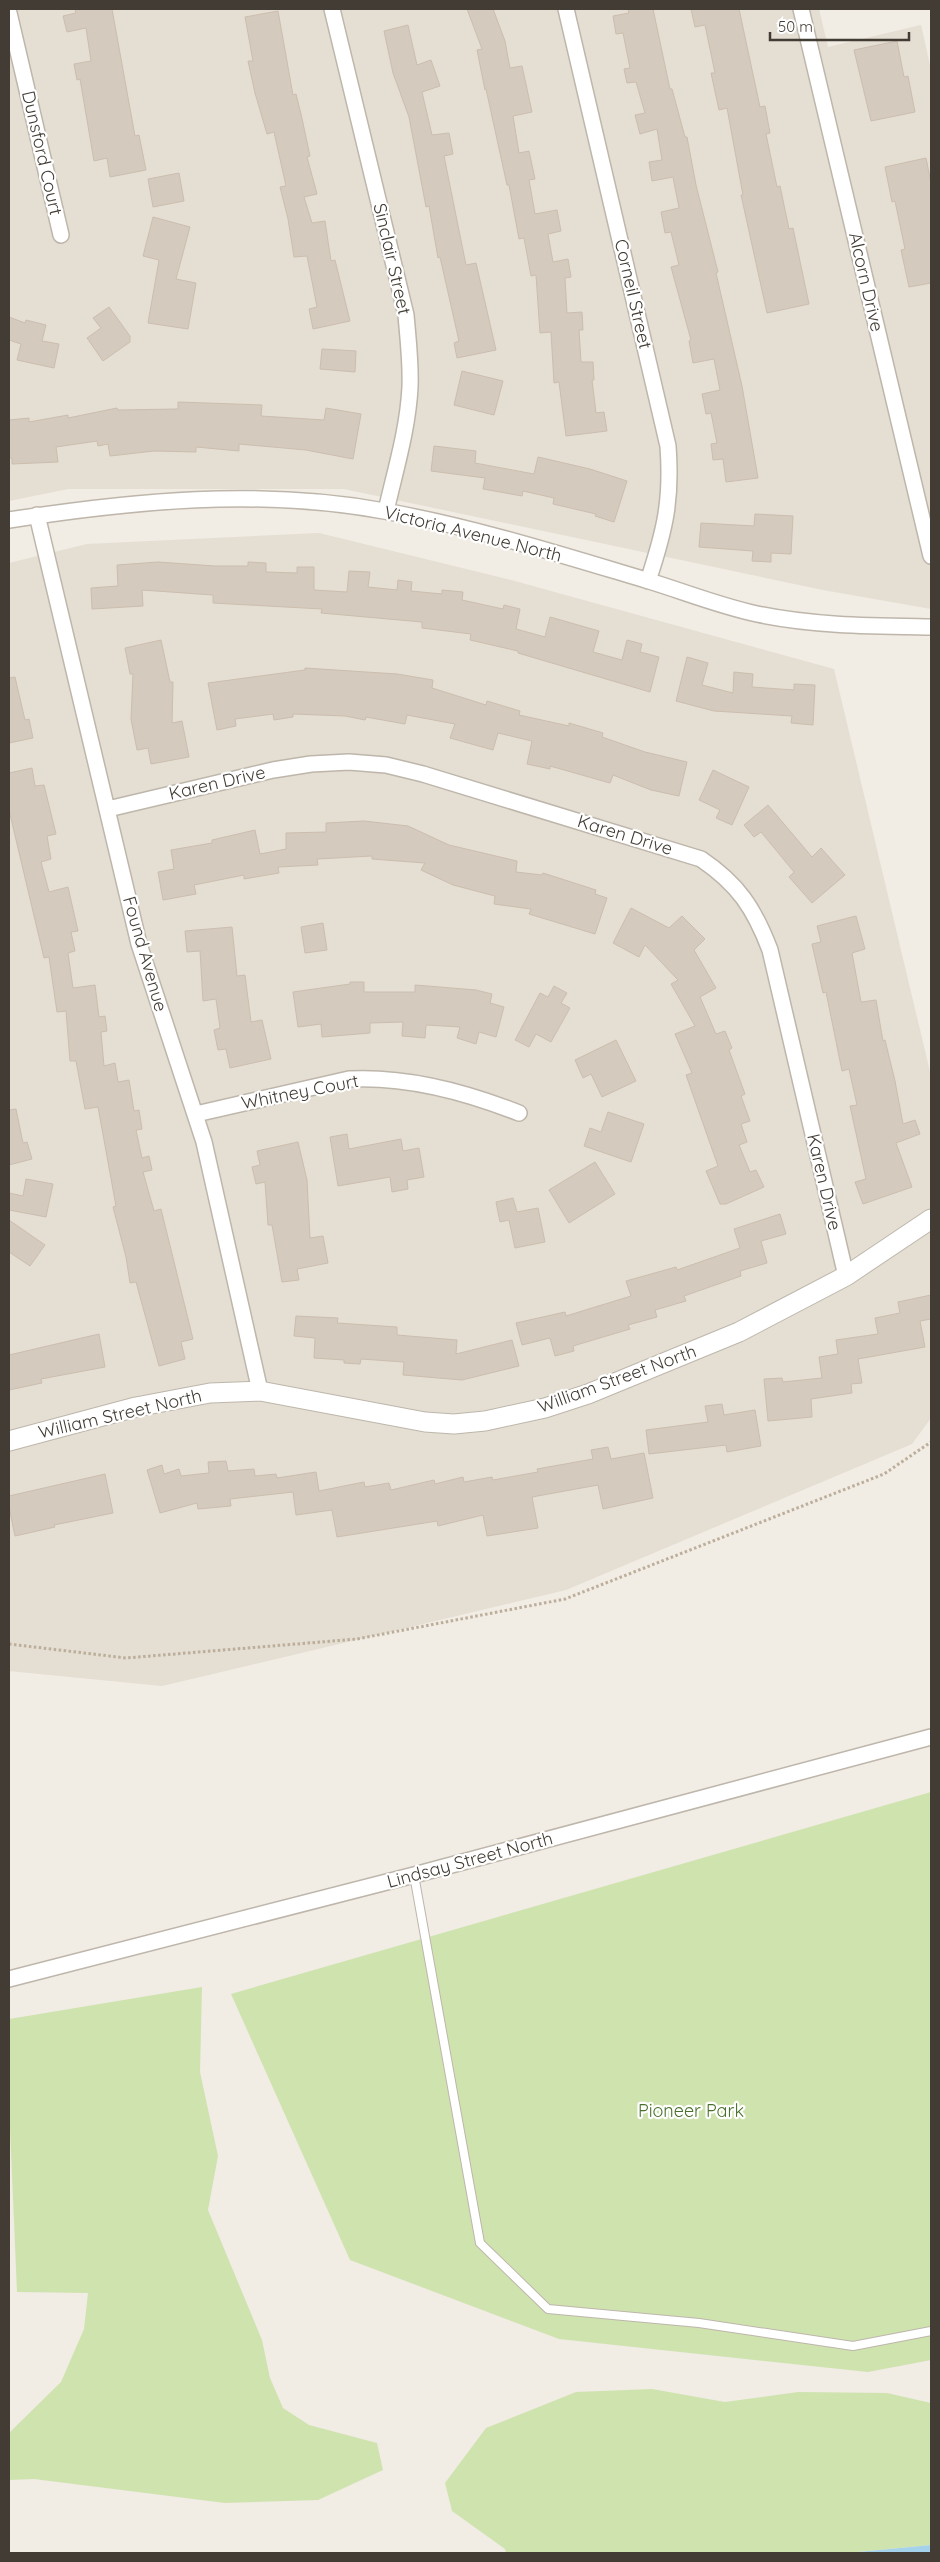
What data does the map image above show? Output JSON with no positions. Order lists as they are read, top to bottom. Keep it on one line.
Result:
{"streets":{"street":["Dunsford Court","Sinclair Street","Alcorn Drive","Corneil Street","Victoria Avenue North","Karen Drive","Found Avenue","Whitney Court","William Street North","Lindsay Street North"]},"crossings":[["Sinclair Street","Victoria Avenue North"],["Corneil Street","Victoria Avenue North"],["Victoria Avenue North","Found Avenue"],["Karen Drive","Found Avenue"],["Karen Drive","William Street North"],["Found Avenue","Whitney Court"],["Found Avenue","William Street North"]],"parks":["Pioneer Park"],"scale_bar":"50 m"}
